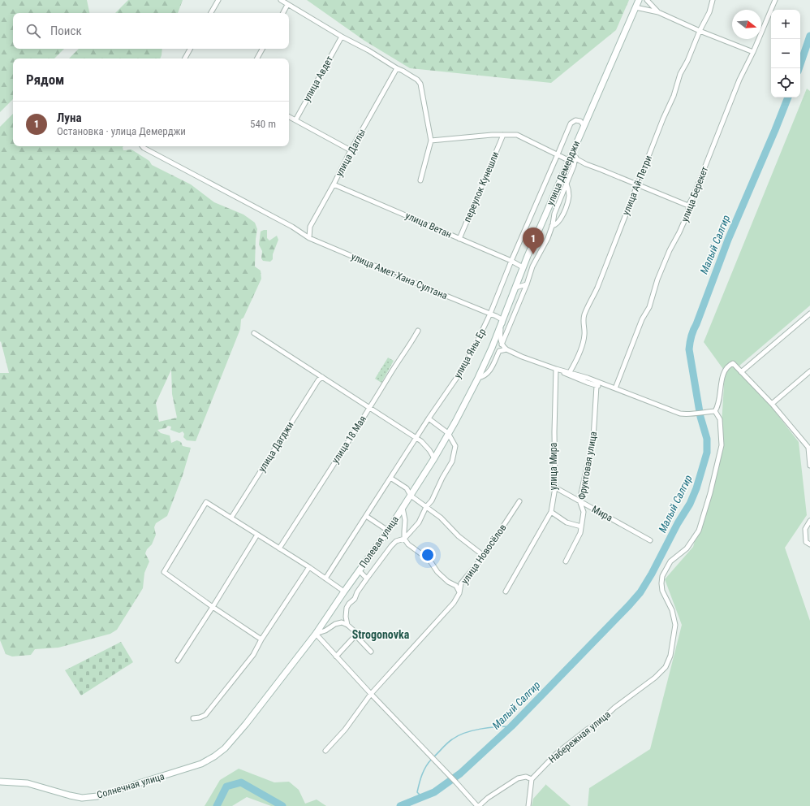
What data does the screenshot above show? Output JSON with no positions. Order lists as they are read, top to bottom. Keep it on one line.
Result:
{"streets":{"main road":["улица Демерджи","Полевая улица","Солнечная улица"],"street":["улица Авдет","улица Даглы","улица Ай-Петри","переулок Кунешли","улица Берекет","улица Ветан","улица Амет-Хана Султана","улица Яны Ер","улица 18 Мая","улица Дагджи","Фруктовая улица","улица Мира","Мира","улица Новосёлов","Набережная улица"]},"crossings":[["улица Даглы","улица Ветан"],["улица Даглы","улица Амет-Хана Султана"],["улица Демерджи","улица Ветан"],["улица Демерджи","улица Амет-Хана Султана"],["улица Демерджи","улица Яны Ер"],["улица Демерджи","Полевая улица"],["переулок Кунешли","улица Ветан"],["улица Ветан","улица Яны Ер"],["улица Амет-Хана Султана","улица Яны Ер"],["Фруктовая улица","Мира"],["улица Мира","Мира"],["Полевая улица","Солнечная улица"]],"districts":["Strogonovka"],"water":["Малый Салгир"],"north":"right","page":{"map_buttons":["+","−"],"search":"Поиск","heading":"Рядом","list":[{"mark":"1","name":"Луна","note":"Остановка · улица Демерджи","value":"540 m"}],"pins":"1"}}
